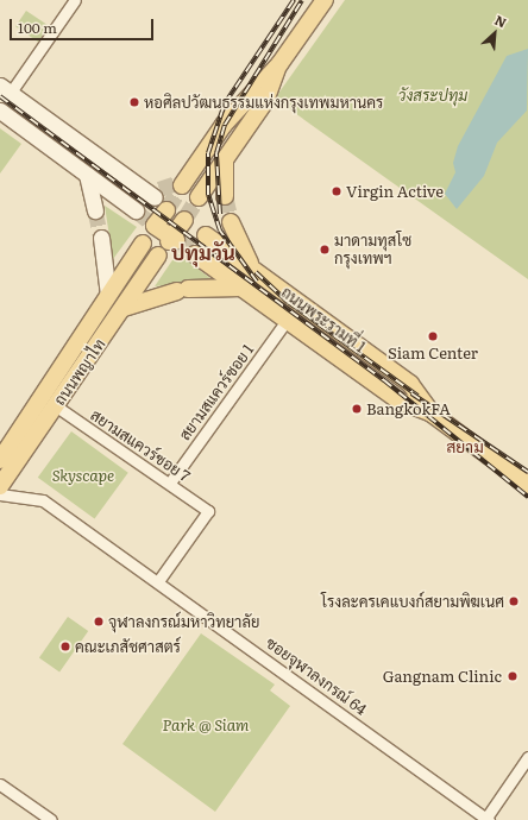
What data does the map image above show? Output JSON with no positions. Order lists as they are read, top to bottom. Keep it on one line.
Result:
{"streets":{"main road":["ถนนพระรามที่ 1","ถนนพญาไท"],"street":["สยามสแควร์ซอย 1","สยามสแควร์ซอย 7","ซอยจุฬาลงกรณ์ 64"]},"crossings":[["ถนนพระรามที่ 1","สยามสแควร์ซอย 1"],["ถนนพญาไท","สยามสแควร์ซอย 7"],["สยามสแควร์ซอย 1","สยามสแควร์ซอย 7"],["สยามสแควร์ซอย 7","ซอยจุฬาลงกรณ์ 64"]],"districts":["ปทุมวัน","สยาม"],"parks":["วังสระปทุม","Skyscape","Park @ Siam"],"places":["หอศิลปวัฒนธรรมแห่งกรุงเทพมหานคร","Virgin Active","มาดามทุสโซ กรุงเทพฯ","Siam Center","BangkokFA","โรงละครเคแบงก์สยามพิฆเนศ","จุฬาลงกรณ์มหาวิทยาลัย","คณะเภสัชศาสตร์","Gangnam Clinic"],"scale_bar":"100 m","north":"top right"}
